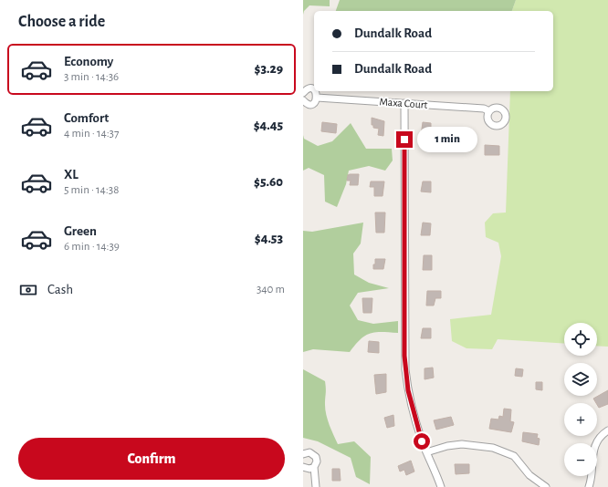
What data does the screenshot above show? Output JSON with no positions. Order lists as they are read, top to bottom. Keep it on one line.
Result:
{"streets":{"street":["Maxa Court"]},"page":{"heading":"Choose a ride","banner":["Dundalk Road","Dundalk Road"],"list":[{"name":"Economy","note":"3 min · 14:36","value":"$3.29"},{"name":"Comfort","note":"4 min · 14:37","value":"$4.45"},{"name":"XL","note":"5 min · 14:38","value":"$5.60"},{"name":"Green","note":"6 min · 14:39","value":"$4.53"}],"bubble":"1 min","pay":["Cash","340 m"],"map_buttons":["+","−"],"buttons":"Confirm"}}
